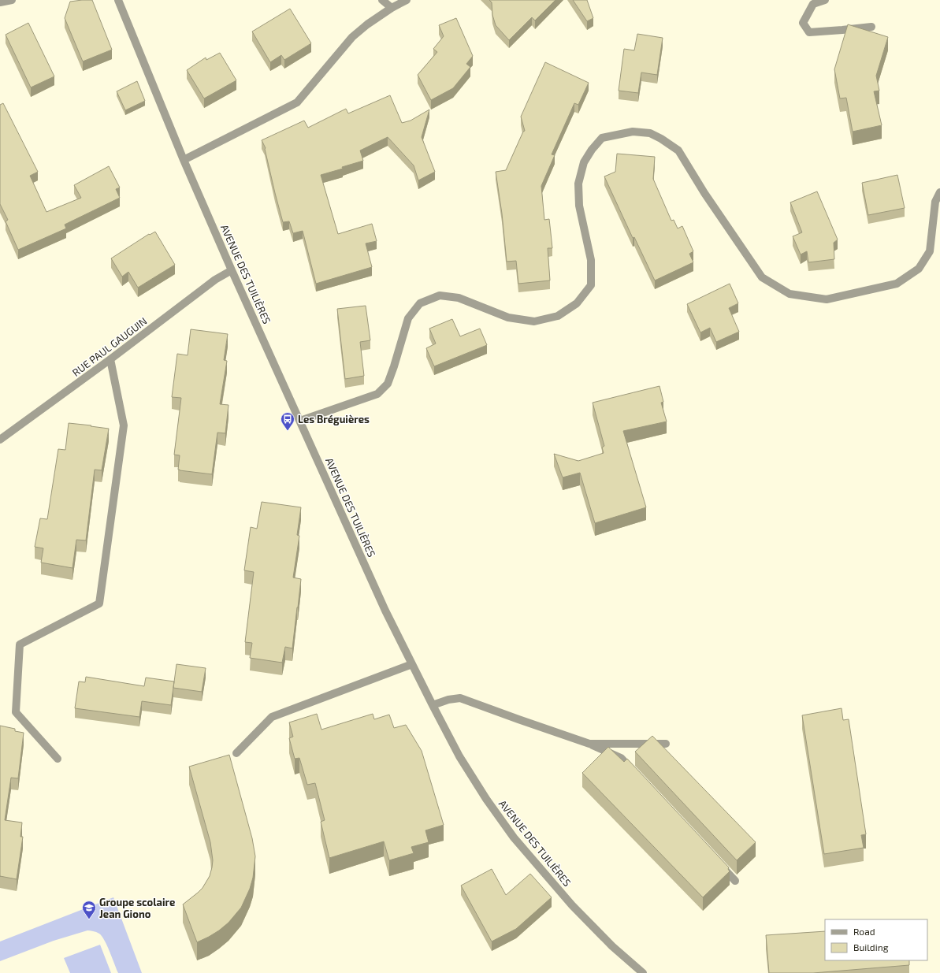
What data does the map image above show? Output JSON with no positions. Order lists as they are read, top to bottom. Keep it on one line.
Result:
{"streets":{"street":["AVENUE DES TUILIÈRES","RUE PAUL GAUGUIN"]},"crossings":[["AVENUE DES TUILIÈRES","RUE PAUL GAUGUIN"]],"places":{"bus stop":["Les Bréguières"],"school or university":["Groupe scolaire Jean Giono"]},"legend":["Road","Building"]}
